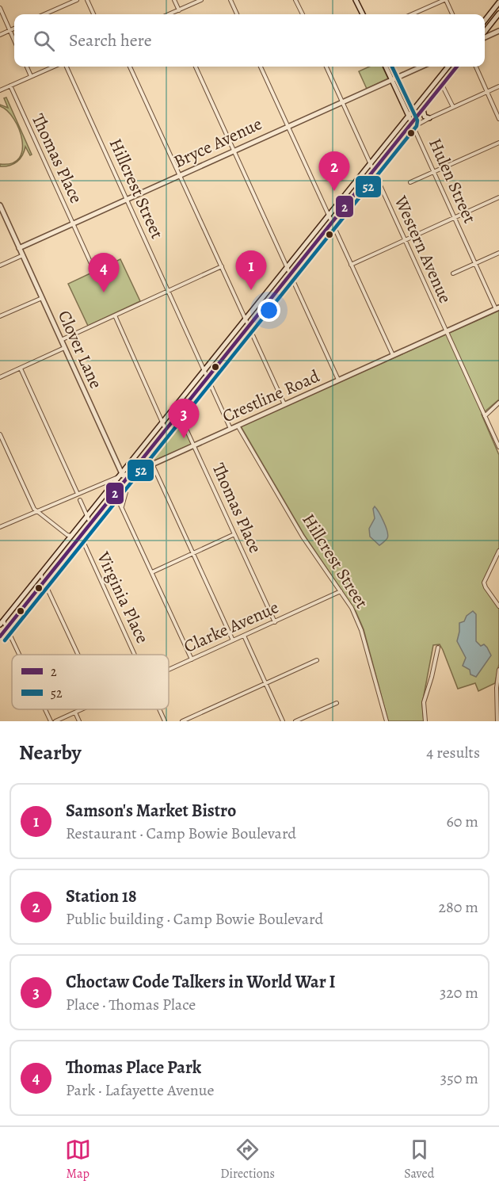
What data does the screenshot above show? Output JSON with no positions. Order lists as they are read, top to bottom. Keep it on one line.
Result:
{"streets":{"main road":["Bryce Avenue","Hulen Street","Clover Lane","Crestline Road"],"street":["Thomas Place","Hillcrest Street","Western Avenue","Virginia Place","Clarke Avenue"]},"crossings":[["Bryce Avenue","Thomas Place"],["Bryce Avenue","Hulen Street"],["Bryce Avenue","Hillcrest Street"],["Bryce Avenue","Western Avenue"],["Bryce Avenue","Clover Lane"],["Thomas Place","Crestline Road"],["Thomas Place","Clarke Avenue"],["Hulen Street","Crestline Road"],["Hillcrest Street","Crestline Road"],["Hillcrest Street","Clarke Avenue"],["Western Avenue","Crestline Road"]],"lines":["transit line 2","transit line 52"],"legend":["2","52"],"page":{"search":"Search here","pins":["2","1","4","3"],"heading":["Nearby","4 results"],"list":[{"mark":"1","name":"Samson's Market Bistro","note":"Restaurant · Camp Bowie Boulevard","value":"60 m"},{"mark":"2","name":"Station 18","note":"Public building · Camp Bowie Boulevard","value":"280 m"},{"mark":"3","name":"Choctaw Code Talkers in World War I","note":"Place · Thomas Place","value":"320 m"},{"mark":"4","name":"Thomas Place Park","note":"Park · Lafayette Avenue","value":"350 m"}],"nav":["Map","Directions","Saved"]}}
